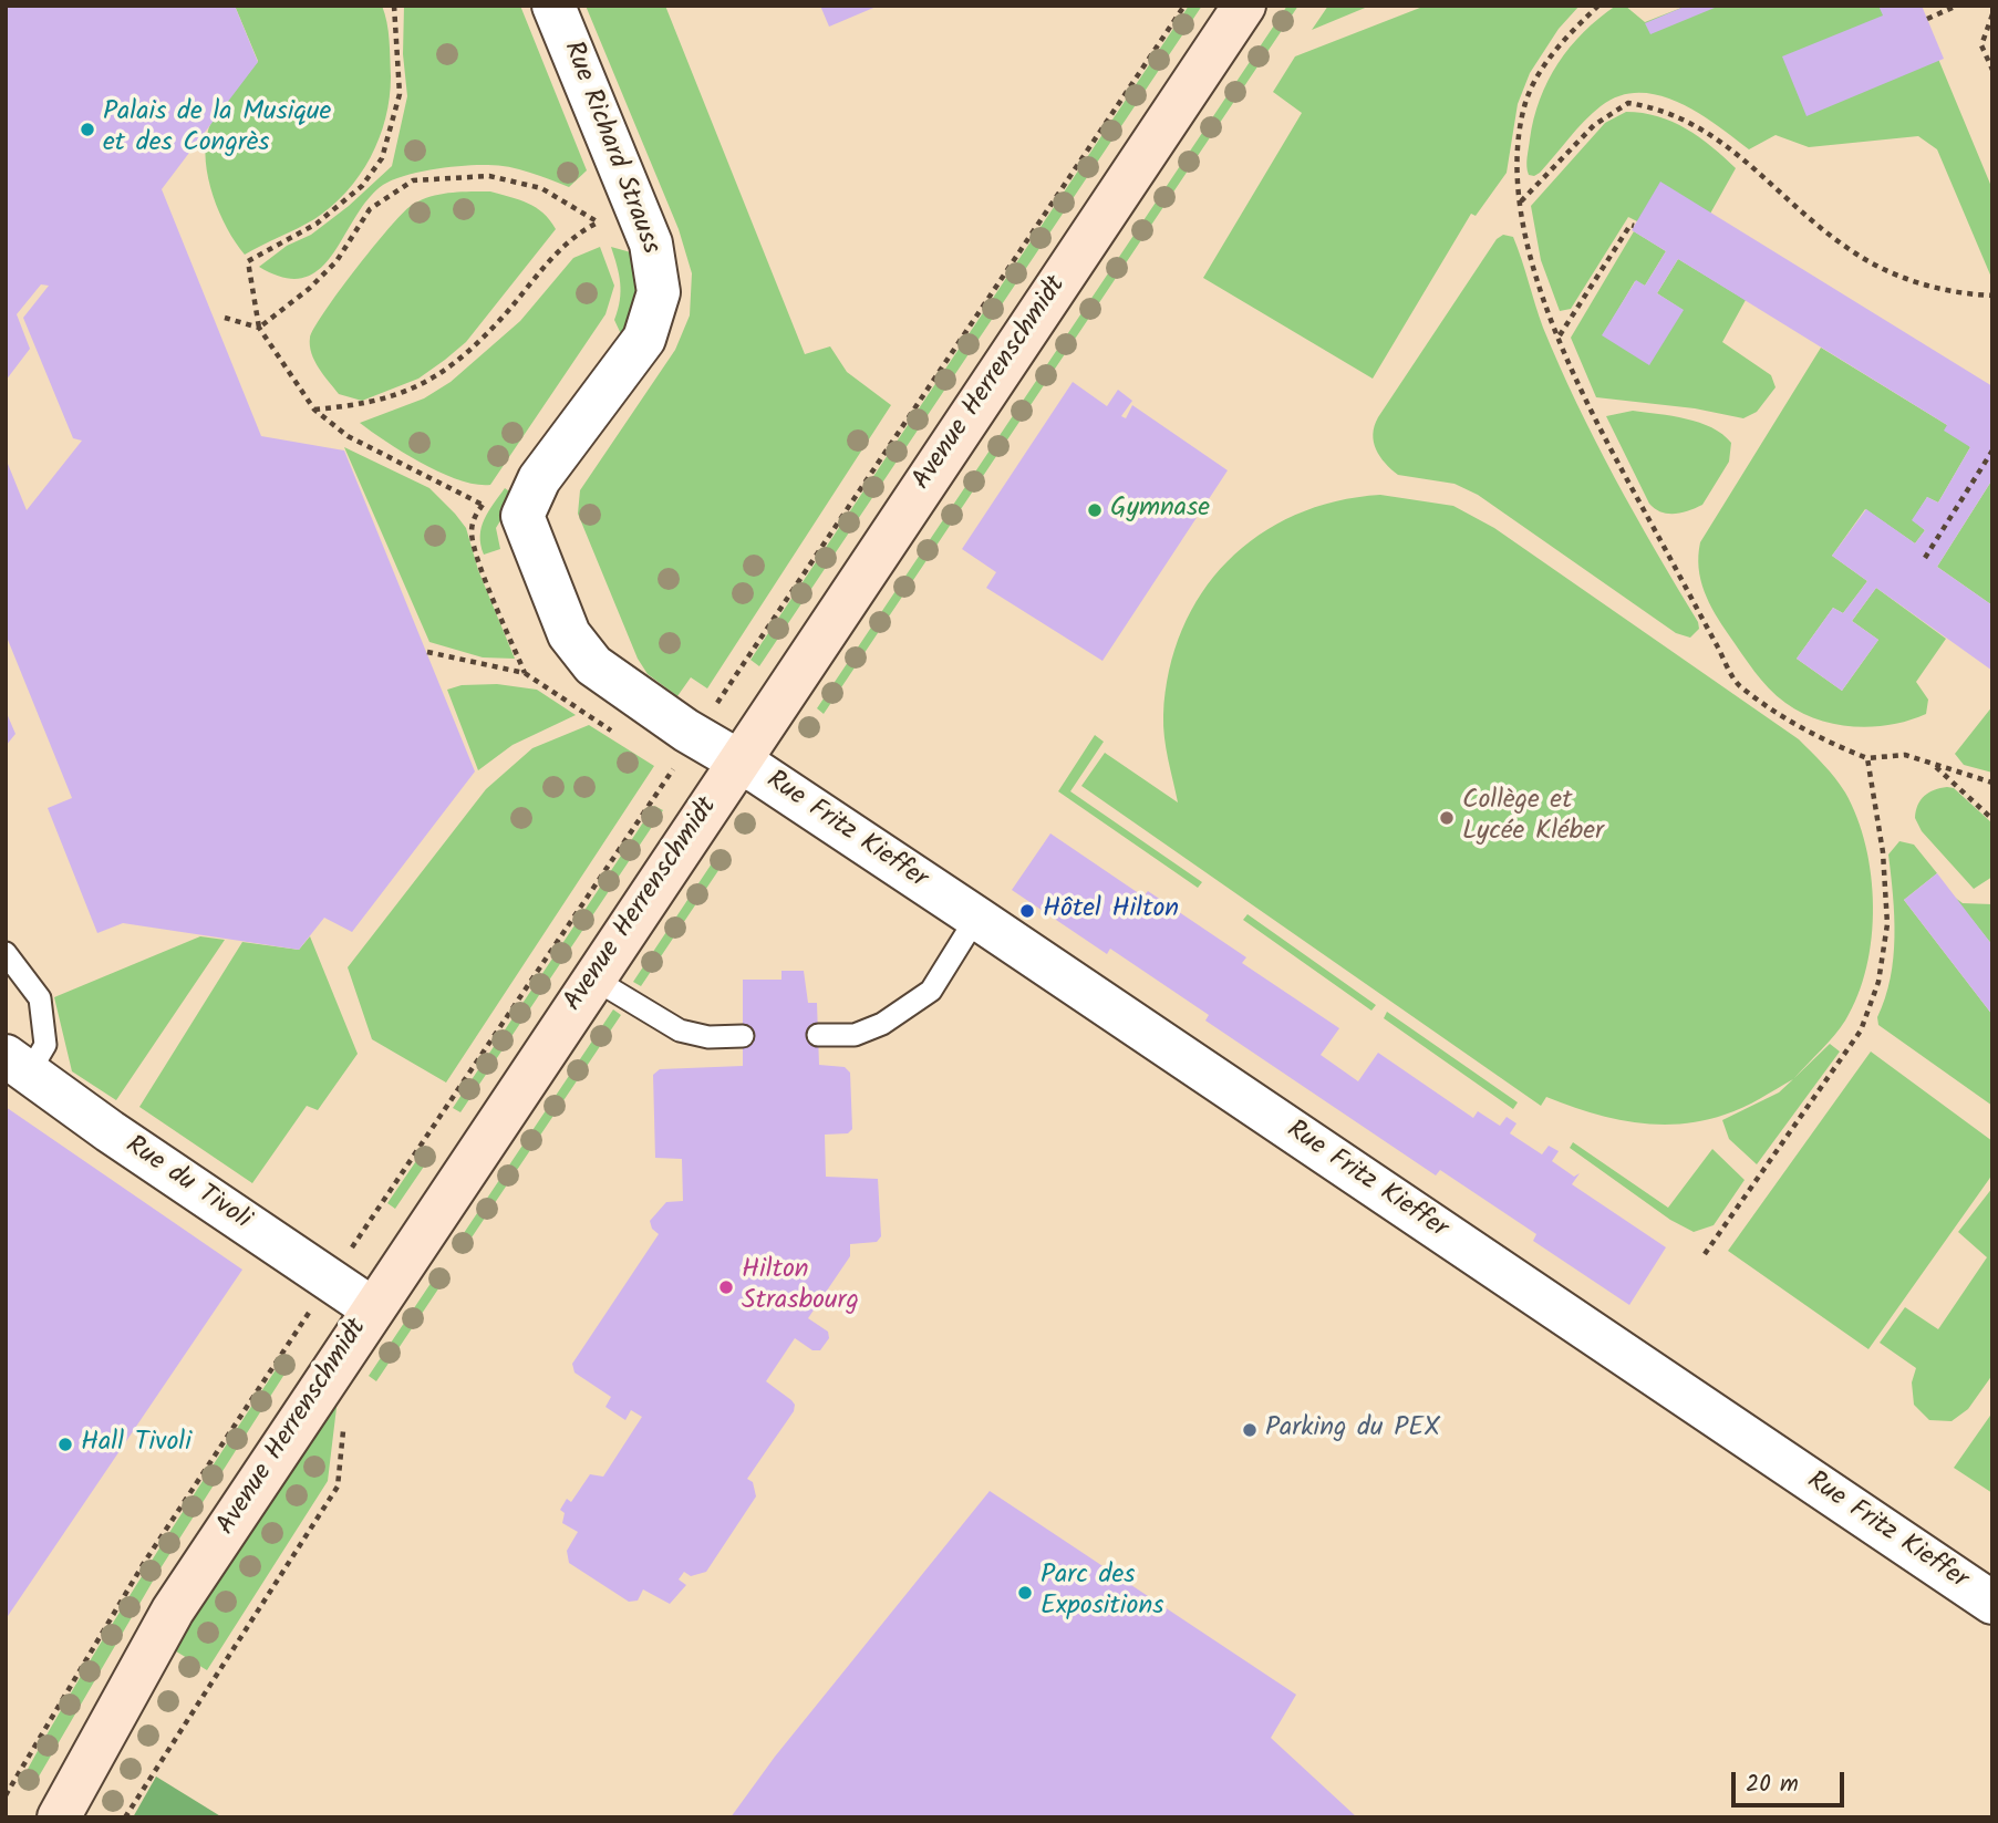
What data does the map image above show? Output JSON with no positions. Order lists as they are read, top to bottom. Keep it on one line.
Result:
{"streets":{"main road":["Avenue Herrenschmidt"],"street":["Rue Richard Strauss","Rue Fritz Kieffer","Rue du Tivoli"]},"crossings":[["Avenue Herrenschmidt","Rue Fritz Kieffer"],["Avenue Herrenschmidt","Rue du Tivoli"]],"places":["Palais de la Musique et des Congrès","Gymnase","Collège et Lycée Kléber","Hôtel Hilton","Hilton Strasbourg","Parking du PEX","Hall Tivoli","Parc des Expositions"],"scale_bar":"20 m"}
